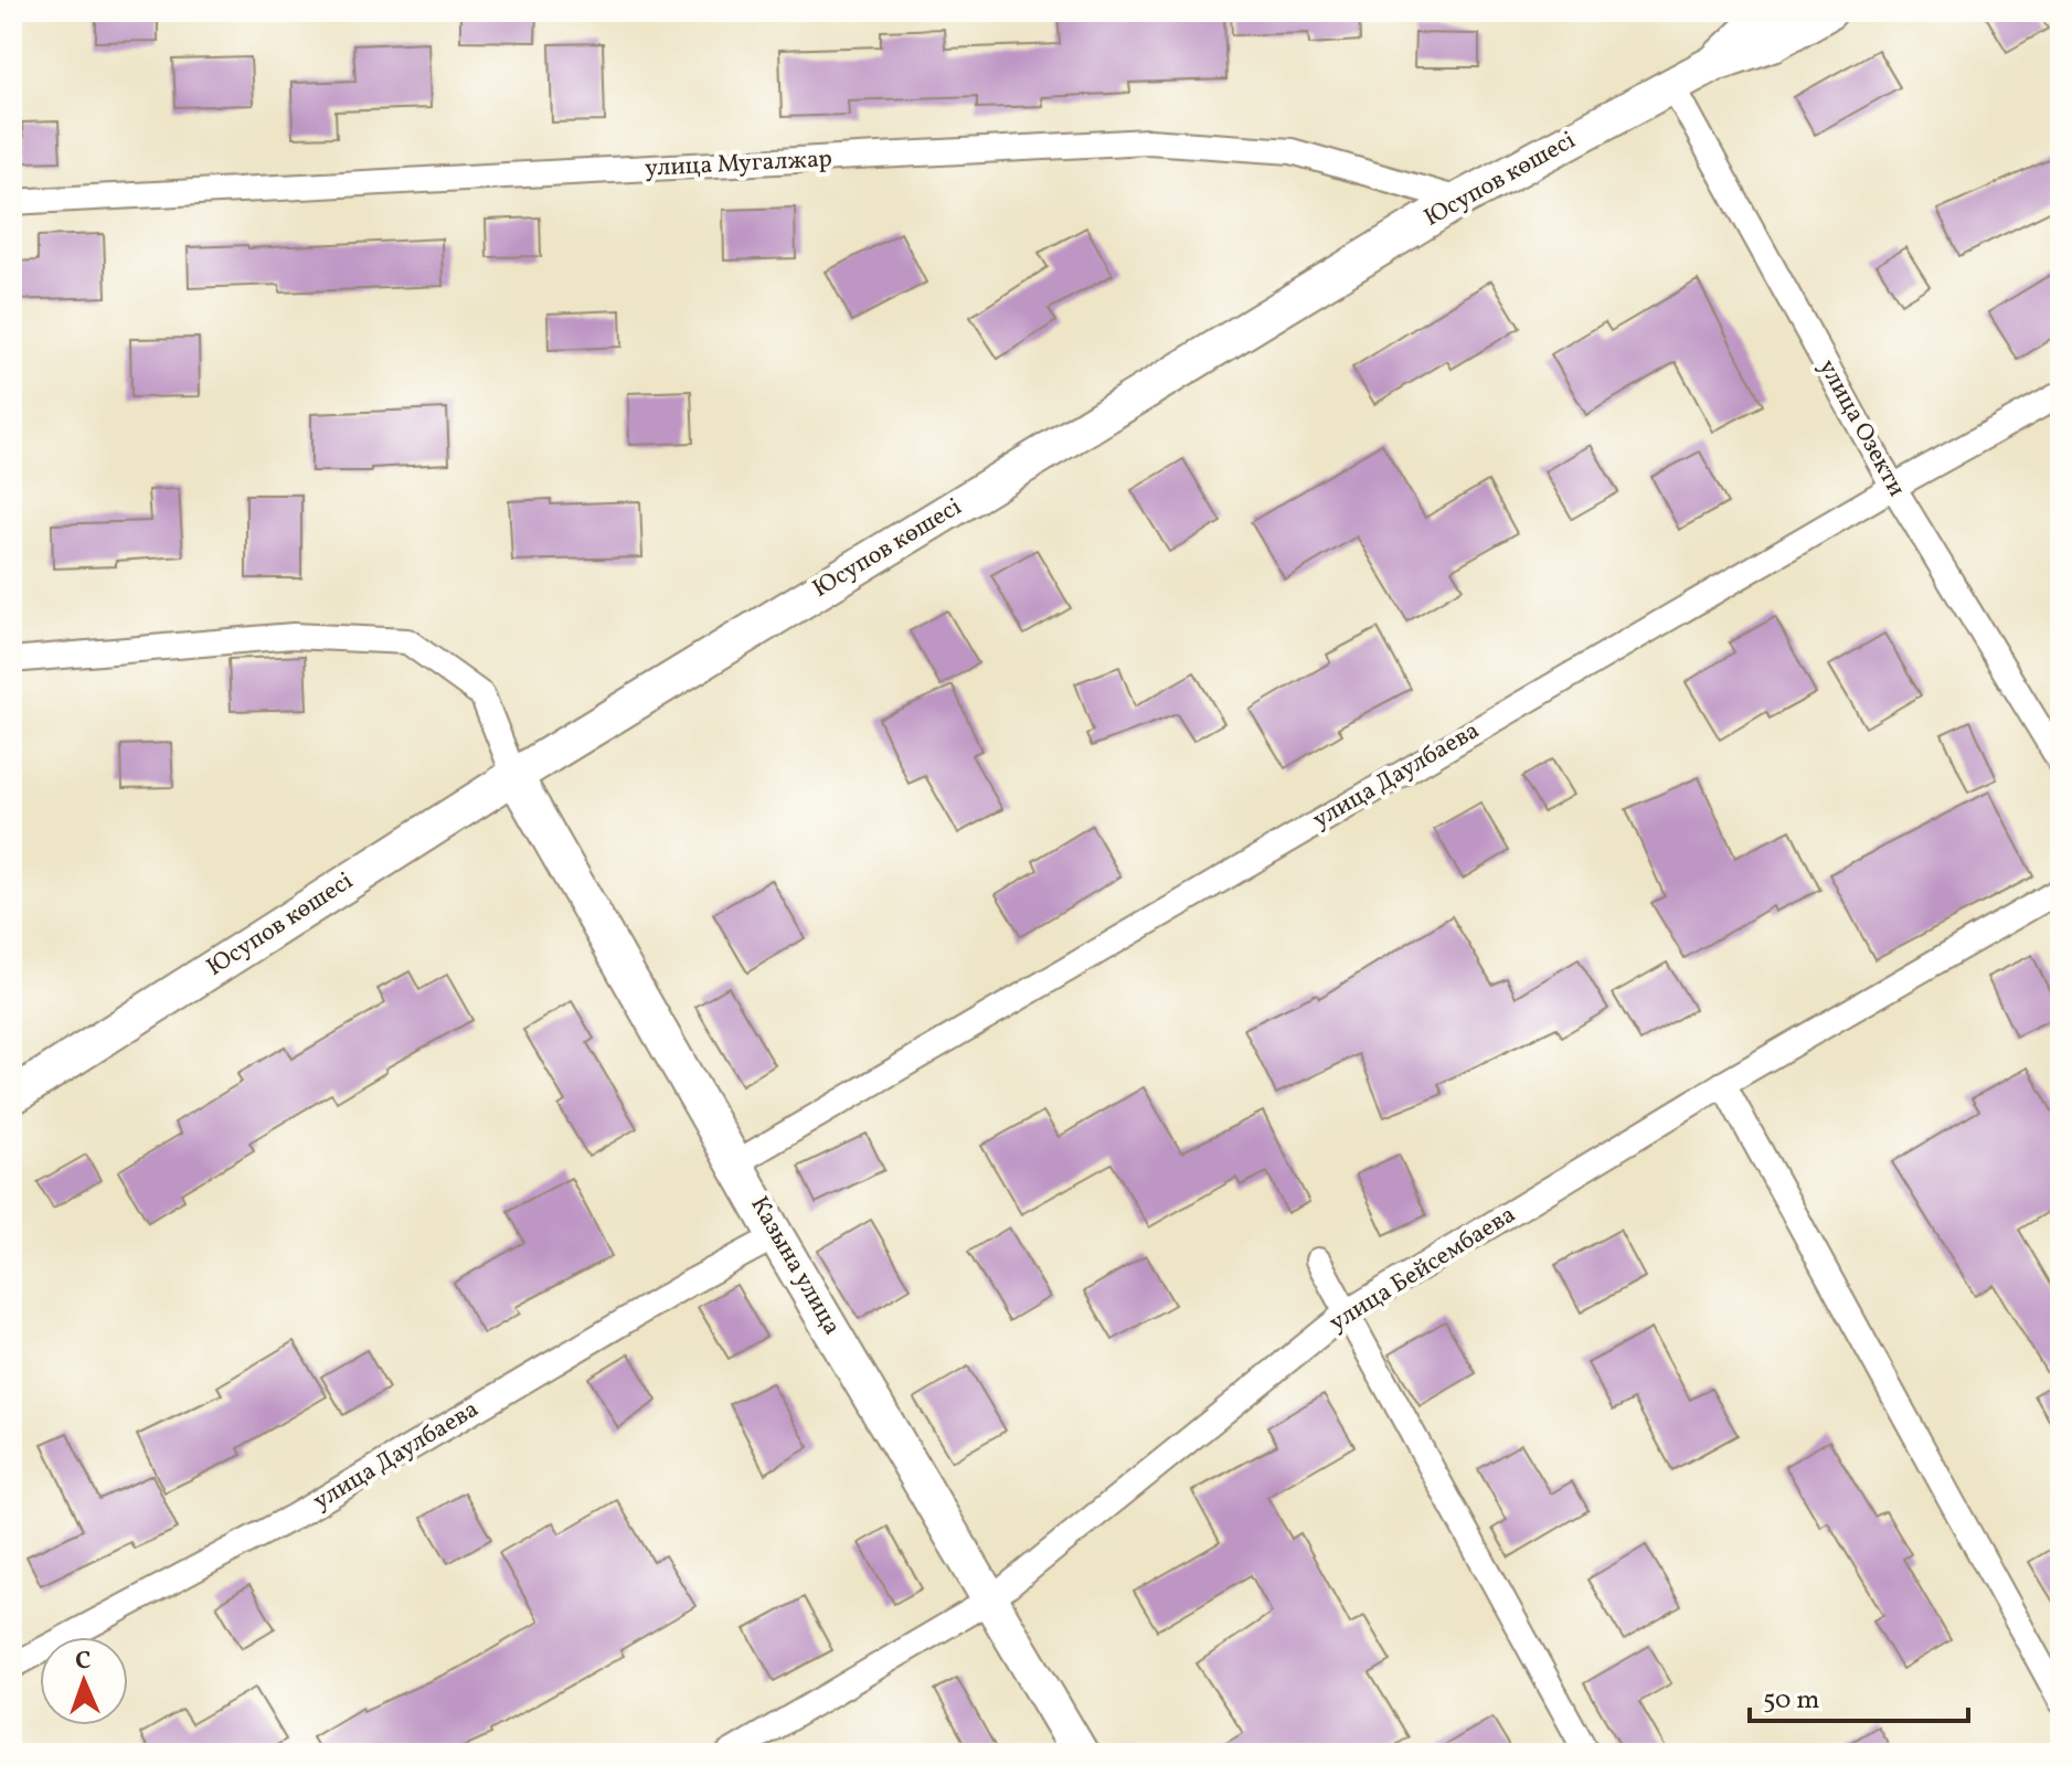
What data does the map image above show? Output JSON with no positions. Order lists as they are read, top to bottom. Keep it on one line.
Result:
{"streets":{"street":["улица Мугалжар","Юсупов көшесі","улица Озекти","улица Даулбаева","Казына улица","улица Бейсембаева"]},"crossings":[["улица Мугалжар","Юсупов көшесі"],["Юсупов көшесі","улица Озекти"],["Юсупов көшесі","Казына улица"],["улица Озекти","улица Даулбаева"],["улица Даулбаева","Казына улица"],["Казына улица","улица Бейсембаева"]],"scale_bar":"50 m","north":"top"}
